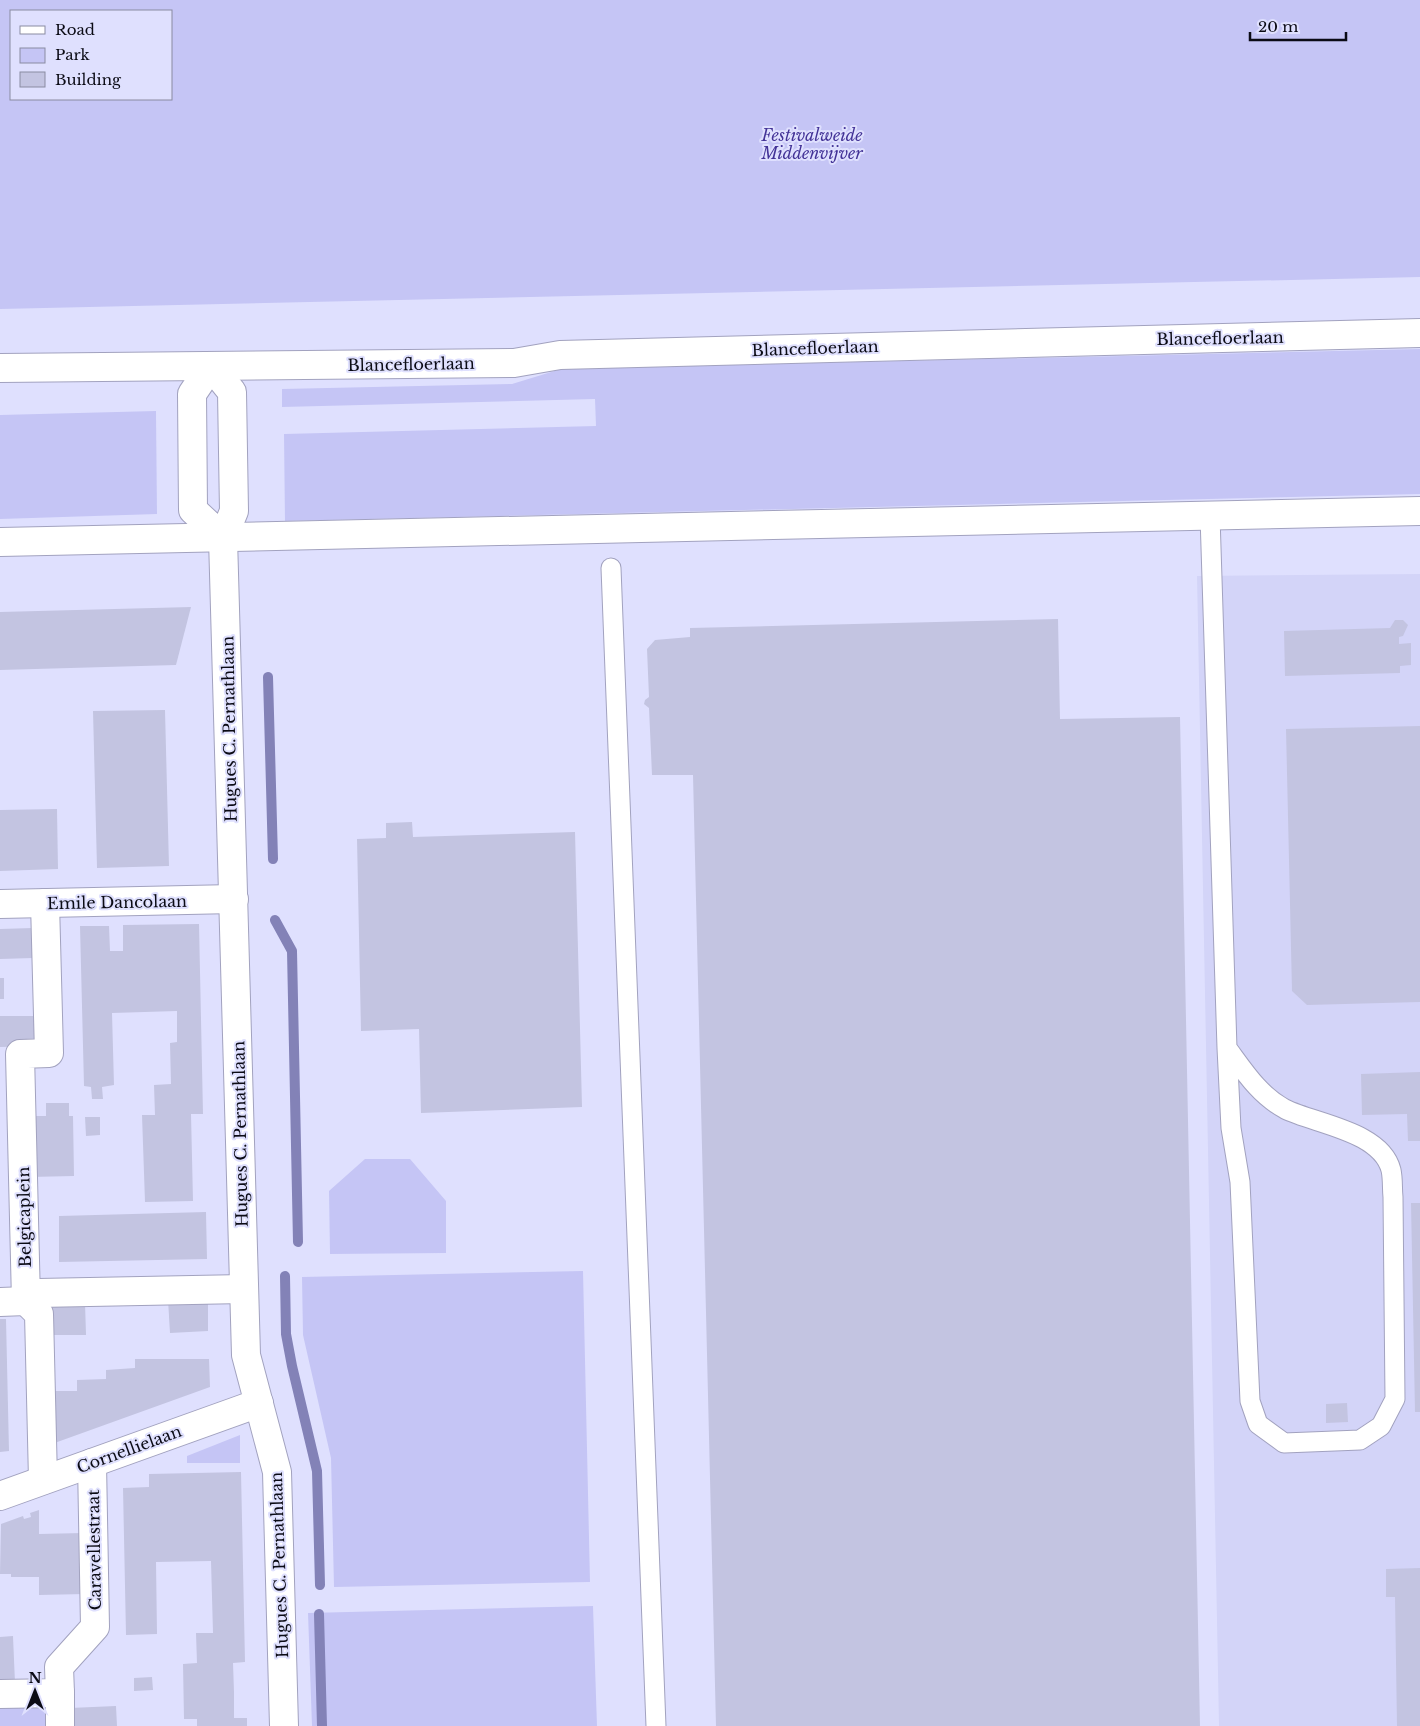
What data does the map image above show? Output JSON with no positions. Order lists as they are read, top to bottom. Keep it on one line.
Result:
{"streets":{"street":["Blancefloerlaan","Hugues C. Pernathlaan","Emile Dancolaan","Belgicaplein","Cornellielaan","Caravellestraat"]},"crossings":[["Hugues C. Pernathlaan","Emile Dancolaan"],["Hugues C. Pernathlaan","Cornellielaan"],["Emile Dancolaan","Belgicaplein"],["Cornellielaan","Caravellestraat"]],"parks":["Festivalweide Middenvijver"],"legend":["Road","Park","Building"],"scale_bar":"20 m","north":"top"}
